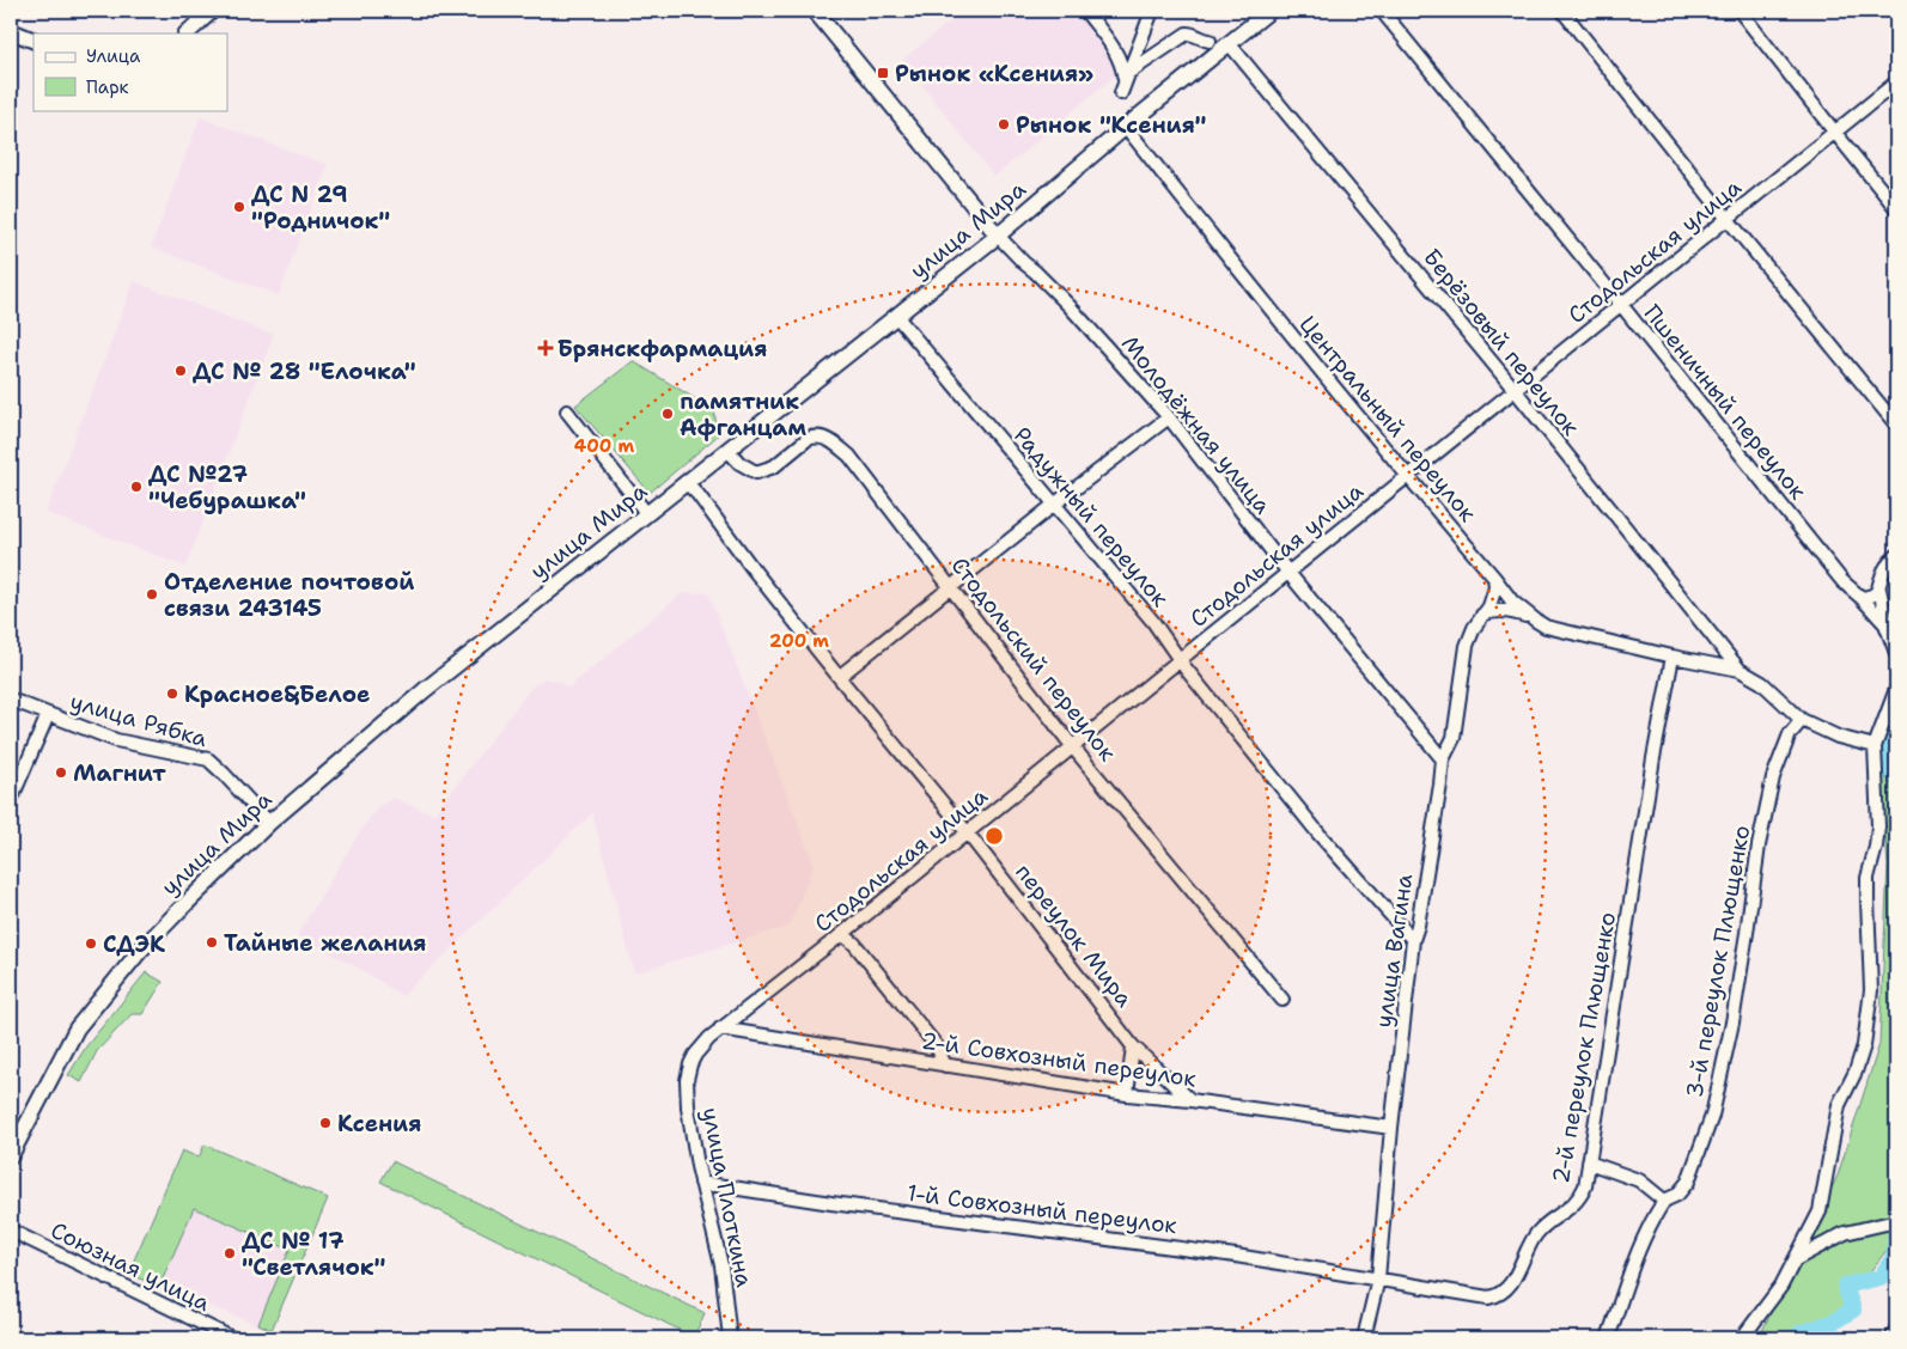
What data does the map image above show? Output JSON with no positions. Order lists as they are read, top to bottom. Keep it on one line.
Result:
{"streets":{"main road":["улица Мира"],"street":["Стодольская улица","Берёзовый переулок","Пшеничный переулок","Центральный переулок","Молодёжная улица","Радужный переулок","Стодольский переулок","улица Рябка","переулок Мира","улица Вагина","3-й переулок Плющенко","2-й переулок Плющенко","2-й Совхозный переулок","улица Плоткина","1-й Совхозный переулок","Союзная улица"]},"crossings":[["улица Мира","Берёзовый переулок"],["улица Мира","Центральный переулок"],["улица Мира","Молодёжная улица"],["улица Мира","Радужный переулок"],["улица Мира","Стодольский переулок"],["улица Мира","улица Рябка"],["улица Мира","переулок Мира"],["Стодольская улица","Берёзовый переулок"],["Стодольская улица","Пшеничный переулок"],["Стодольская улица","Центральный переулок"],["Стодольская улица","Молодёжная улица"],["Стодольская улица","Радужный переулок"],["Стодольская улица","Стодольский переулок"],["Стодольская улица","переулок Мира"],["Стодольская улица","2-й Совхозный переулок"],["Стодольская улица","улица Плоткина"],["Берёзовый переулок","Центральный переулок"],["Центральный переулок","улица Вагина"],["Центральный переулок","2-й переулок Плющенко"],["Молодёжная улица","улица Вагина"],["Радужный переулок","улица Вагина"],["переулок Мира","2-й Совхозный переулок"],["улица Вагина","2-й переулок Плющенко"],["улица Вагина","2-й Совхозный переулок"],["улица Вагина","1-й Совхозный переулок"],["2-й переулок Плющенко","1-й Совхозный переулок"],["улица Плоткина","1-й Совхозный переулок"]],"places":{"transit":["Рынок «Ксения»"],"other":["Рынок \"Ксения\"","ДС N 29 \"Родничок\"","ДС № 28 \"Елочка\"","памятник Афганцам","ДС №27 \"Чебурашка\"","Отделение почтовой связи 243145","Красное&Белое","Магнит","Тайные желания","СДЭК","Ксения","ДС № 17 \"Светлячок\""],"health":["Брянскфармация"]},"legend":["Улица","Парк"],"rings":["400 m","200 m"]}
